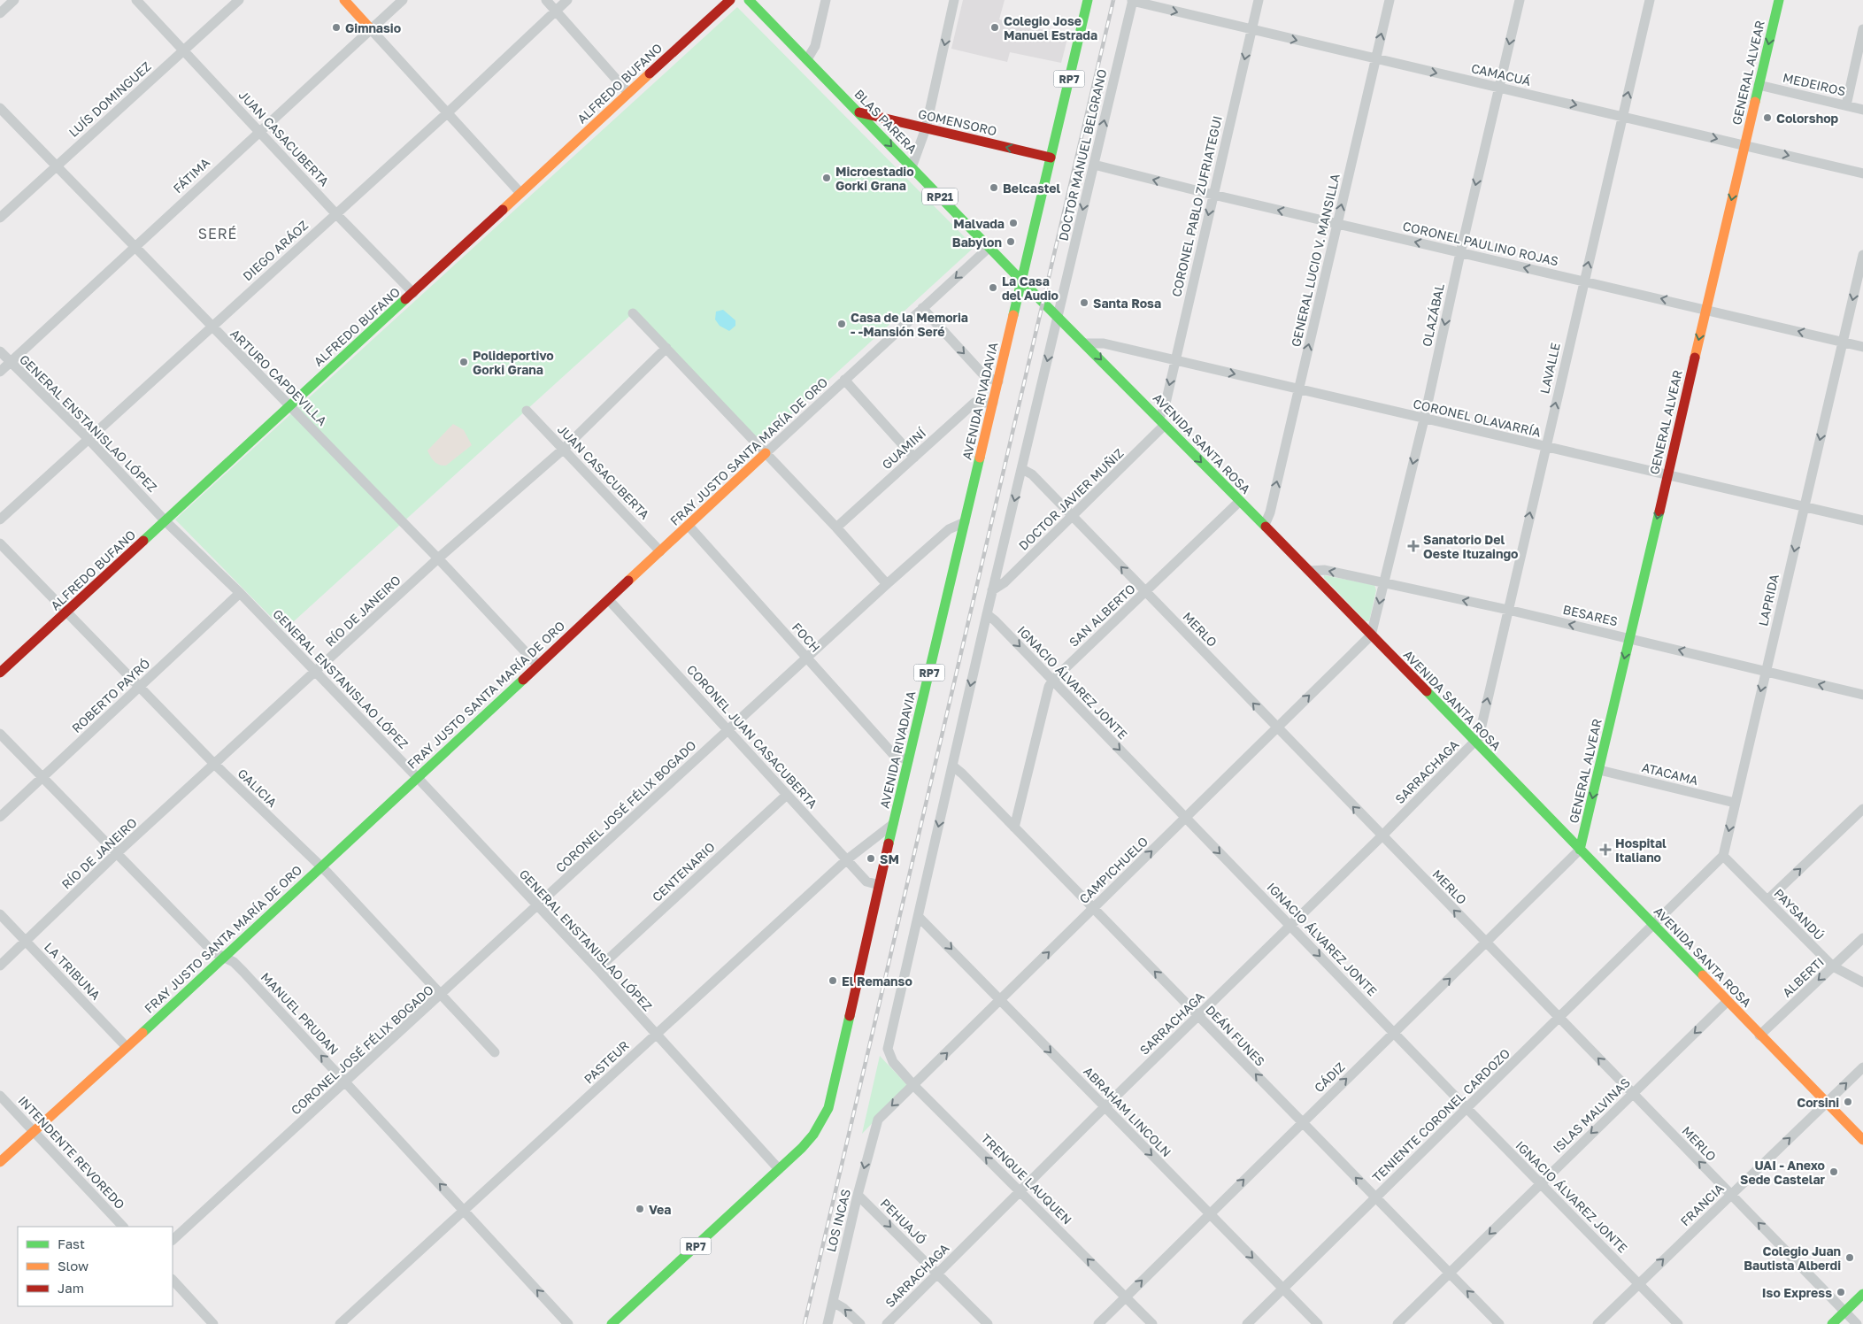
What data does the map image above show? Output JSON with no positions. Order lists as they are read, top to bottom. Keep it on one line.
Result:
{"streets":{"street":["GENERAL ALVEAR","CAMACUÁ","RP7","ALFREDO BUFANO","MEDEIROS","LUÍS DOMINGUEZ","BLAS PARERA","GOMENSORO","JUAN CASACUBERTA","DOCTOR MANUEL BELGRANO","FÁTIMA","RP21","CORONEL PABLO ZUFRIATEGUI","CORONEL PAULINO ROJAS","DIEGO ARÁOZ","GENERAL LUCIO V. MANSILLA","OLAZÁBAL","LAVALLE","ARTURO CAPDEVILLA","AVENIDA RIVADAVIA","CORONEL OLAVARRÍA","GENERAL ENSTANISLAO LÓPEZ","AVENIDA SANTA ROSA","GUAMINÍ","FRAY JUSTO SANTA MARÍA DE ORO","DOCTOR JAVIER MUÑIZ","LAPRIDA","RÍO DE JANEIRO","SAN ALBERTO","BESARES","MERLO","FOCH","IGNACIO ÁLVAREZ JONTE","ROBERTO PAYRÓ","CORONEL JUAN CASACUBERTA","SARRACHAGA","ATACAMA","GALICIA","CORONEL JOSÉ FÉLIX BOGADO","CAMPICHUELO","CENTENARIO","PAYSANDÚ","LA TRIBUNA","ALBERTI","MANUEL PRUDAN","DEÁN FUNES","PASTEUR","CÁDIZ","ABRAHAM LINCOLN","TENIENTE CORONEL CARDOZO","ISLAS MALVINAS","INTENDENTE REVOREDO","TRENQUE LAUQUEN","FRANCIA","LOS INCAS","PEHUAJÓ"]},"crossings":[["GENERAL ALVEAR","CAMACUÁ"],["GENERAL ALVEAR","MEDEIROS"],["GENERAL ALVEAR","CORONEL PAULINO ROJAS"],["GENERAL ALVEAR","CORONEL OLAVARRÍA"],["GENERAL ALVEAR","AVENIDA SANTA ROSA"],["GENERAL ALVEAR","BESARES"],["GENERAL ALVEAR","ATACAMA"],["GENERAL ALVEAR","CÁDIZ"],["CAMACUÁ","DOCTOR MANUEL BELGRANO"],["CAMACUÁ","CORONEL PABLO ZUFRIATEGUI"],["CAMACUÁ","GENERAL LUCIO V. MANSILLA"],["CAMACUÁ","OLAZÁBAL"],["CAMACUÁ","LAVALLE"],["RP7","BLAS PARERA"],["RP7","GOMENSORO"],["RP7","AVENIDA RIVADAVIA"],["RP7","GENERAL ENSTANISLAO LÓPEZ"],["RP7","AVENIDA SANTA ROSA"],["ALFREDO BUFANO","JUAN CASACUBERTA"],["ALFREDO BUFANO","ARTURO CAPDEVILLA"],["ALFREDO BUFANO","GENERAL ENSTANISLAO LÓPEZ"],["ALFREDO BUFANO","GALICIA"],["LUÍS DOMINGUEZ","JUAN CASACUBERTA"],["LUÍS DOMINGUEZ","ARTURO CAPDEVILLA"],["BLAS PARERA","GOMENSORO"],["BLAS PARERA","AVENIDA RIVADAVIA"],["BLAS PARERA","AVENIDA SANTA ROSA"],["BLAS PARERA","FRAY JUSTO SANTA MARÍA DE ORO"],["JUAN CASACUBERTA","FÁTIMA"],["JUAN CASACUBERTA","DIEGO ARÁOZ"],["JUAN CASACUBERTA","FRAY JUSTO SANTA MARÍA DE ORO"],["JUAN CASACUBERTA","RÍO DE JANEIRO"],["DOCTOR MANUEL BELGRANO","CORONEL PAULINO ROJAS"],["DOCTOR MANUEL BELGRANO","AVENIDA SANTA ROSA"],["FÁTIMA","ARTURO CAPDEVILLA"],["FÁTIMA","GENERAL ENSTANISLAO LÓPEZ"],["CORONEL PABLO ZUFRIATEGUI","CORONEL PAULINO ROJAS"],["CORONEL PABLO ZUFRIATEGUI","CORONEL OLAVARRÍA"],["CORONEL PABLO ZUFRIATEGUI","AVENIDA SANTA ROSA"],["CORONEL PABLO ZUFRIATEGUI","DOCTOR JAVIER MUÑIZ"],["CORONEL PAULINO ROJAS","GENERAL LUCIO V. MANSILLA"],["CORONEL PAULINO ROJAS","OLAZÁBAL"],["CORONEL PAULINO ROJAS","LAVALLE"],["CORONEL PAULINO ROJAS","LAPRIDA"],["DIEGO ARÁOZ","ARTURO CAPDEVILLA"],["DIEGO ARÁOZ","GENERAL ENSTANISLAO LÓPEZ"],["GENERAL LUCIO V. MANSILLA","CORONEL OLAVARRÍA"],["GENERAL LUCIO V. MANSILLA","AVENIDA SANTA ROSA"],["OLAZÁBAL","CORONEL OLAVARRÍA"],["OLAZÁBAL","AVENIDA SANTA ROSA"],["OLAZÁBAL","BESARES"],["OLAZÁBAL","CAMPICHUELO"],["LAVALLE","CORONEL OLAVARRÍA"],["LAVALLE","AVENIDA SANTA ROSA"],["LAVALLE","BESARES"],["LAVALLE","SARRACHAGA"],["ARTURO CAPDEVILLA","FRAY JUSTO SANTA MARÍA DE ORO"],["ARTURO CAPDEVILLA","RÍO DE JANEIRO"],["AVENIDA RIVADAVIA","GENERAL ENSTANISLAO LÓPEZ"],["AVENIDA RIVADAVIA","AVENIDA SANTA ROSA"],["AVENIDA RIVADAVIA","GUAMINÍ"],["AVENIDA RIVADAVIA","FOCH"],["AVENIDA RIVADAVIA","CORONEL JUAN CASACUBERTA"],["AVENIDA RIVADAVIA","CORONEL JOSÉ FÉLIX BOGADO"],["AVENIDA RIVADAVIA","PASTEUR"],["CORONEL OLAVARRÍA","AVENIDA SANTA ROSA"],["CORONEL OLAVARRÍA","LAPRIDA"],["GENERAL ENSTANISLAO LÓPEZ","FRAY JUSTO SANTA MARÍA DE ORO"],["GENERAL ENSTANISLAO LÓPEZ","RÍO DE JANEIRO"],["GENERAL ENSTANISLAO LÓPEZ","ROBERTO PAYRÓ"],["GENERAL ENSTANISLAO LÓPEZ","CORONEL JOSÉ FÉLIX BOGADO"],["GENERAL ENSTANISLAO LÓPEZ","CENTENARIO"],["GENERAL ENSTANISLAO LÓPEZ","PASTEUR"],["AVENIDA SANTA ROSA","DOCTOR JAVIER MUÑIZ"],["AVENIDA SANTA ROSA","SAN ALBERTO"],["AVENIDA SANTA ROSA","BESARES"],["AVENIDA SANTA ROSA","SARRACHAGA"],["AVENIDA SANTA ROSA","CAMPICHUELO"],["AVENIDA SANTA ROSA","ALBERTI"],["AVENIDA SANTA ROSA","CÁDIZ"],["AVENIDA SANTA ROSA","TENIENTE CORONEL CARDOZO"],["AVENIDA SANTA ROSA","ISLAS MALVINAS"],["AVENIDA SANTA ROSA","FRANCIA"],["FRAY JUSTO SANTA MARÍA DE ORO","FOCH"],["FRAY JUSTO SANTA MARÍA DE ORO","CORONEL JUAN CASACUBERTA"],["FRAY JUSTO SANTA MARÍA DE ORO","GALICIA"],["FRAY JUSTO SANTA MARÍA DE ORO","LA TRIBUNA"],["FRAY JUSTO SANTA MARÍA DE ORO","MANUEL PRUDAN"],["FRAY JUSTO SANTA MARÍA DE ORO","INTENDENTE REVOREDO"],["DOCTOR JAVIER MUÑIZ","MERLO"],["LAPRIDA","BESARES"],["LAPRIDA","ATACAMA"],["LAPRIDA","PAYSANDÚ"],["RÍO DE JANEIRO","GALICIA"],["RÍO DE JANEIRO","LA TRIBUNA"],["RÍO DE JANEIRO","MANUEL PRUDAN"],["SAN ALBERTO","MERLO"],["SAN ALBERTO","IGNACIO ÁLVAREZ JONTE"],["SAN ALBERTO","DEÁN FUNES"],["MERLO","SARRACHAGA"],["MERLO","CAMPICHUELO"],["MERLO","CÁDIZ"],["MERLO","TENIENTE CORONEL CARDOZO"],["MERLO","ISLAS MALVINAS"],["MERLO","FRANCIA"],["FOCH","CORONEL JOSÉ FÉLIX BOGADO"],["IGNACIO ÁLVAREZ JONTE","SARRACHAGA"],["IGNACIO ÁLVAREZ JONTE","CAMPICHUELO"],["IGNACIO ÁLVAREZ JONTE","CÁDIZ"],["IGNACIO ÁLVAREZ JONTE","TENIENTE CORONEL CARDOZO"],["IGNACIO ÁLVAREZ JONTE","ISLAS MALVINAS"],["IGNACIO ÁLVAREZ JONTE","FRANCIA"],["ROBERTO PAYRÓ","GALICIA"],["ROBERTO PAYRÓ","MANUEL PRUDAN"],["CORONEL JUAN CASACUBERTA","CORONEL JOSÉ FÉLIX BOGADO"],["CORONEL JUAN CASACUBERTA","CENTENARIO"],["CORONEL JUAN CASACUBERTA","PASTEUR"],["SARRACHAGA","DEÁN FUNES"],["SARRACHAGA","ABRAHAM LINCOLN"],["SARRACHAGA","TRENQUE LAUQUEN"],["SARRACHAGA","PEHUAJÓ"],["GALICIA","CORONEL JOSÉ FÉLIX BOGADO"],["CORONEL JOSÉ FÉLIX BOGADO","MANUEL PRUDAN"],["CAMPICHUELO","DEÁN FUNES"],["CAMPICHUELO","ABRAHAM LINCOLN"],["CAMPICHUELO","TRENQUE LAUQUEN"],["CAMPICHUELO","LOS INCAS"],["PAYSANDÚ","ALBERTI"],["MANUEL PRUDAN","PASTEUR"],["DEÁN FUNES","CÁDIZ"],["DEÁN FUNES","TENIENTE CORONEL CARDOZO"],["DEÁN FUNES","ISLAS MALVINAS"],["CÁDIZ","ABRAHAM LINCOLN"],["CÁDIZ","TRENQUE LAUQUEN"],["ABRAHAM LINCOLN","TENIENTE CORONEL CARDOZO"],["ABRAHAM LINCOLN","TRENQUE LAUQUEN"],["LOS INCAS","PEHUAJÓ"]],"one_way":["GENERAL ALVEAR","CAMACUÁ","GOMENSORO","CORONEL PABLO ZUFRIATEGUI","CORONEL PAULINO ROJAS","GENERAL LUCIO V. MANSILLA","OLAZÁBAL","LAVALLE","LAPRIDA","BESARES","MERLO","IGNACIO ÁLVAREZ JONTE","CAMPICHUELO","ALBERTI","MANUEL PRUDAN","DEÁN FUNES","CÁDIZ","ABRAHAM LINCOLN","ISLAS MALVINAS","TRENQUE LAUQUEN","FRANCIA","LOS INCAS","PEHUAJÓ"],"districts":["SERÉ"],"places":{"other":["Gimnasio","Colegio Jose Manuel Estrada","Colorshop","Microestadio Gorki Grana","Belcastel","Malvada","Babylon","La Casa del Audio","Santa Rosa","Casa de la Memoria - -Mansión Seré","Polideportivo Gorki Grana","SM","El Remanso","Corsini","UAI - Anexo Sede Castelar","Vea","Colegio Juan Bautista Alberdi","Iso Express"],"health":["Sanatorio Del Oeste Ituzaingo","Hospital Italiano"]},"legend":["Fast","Slow","Jam"]}
